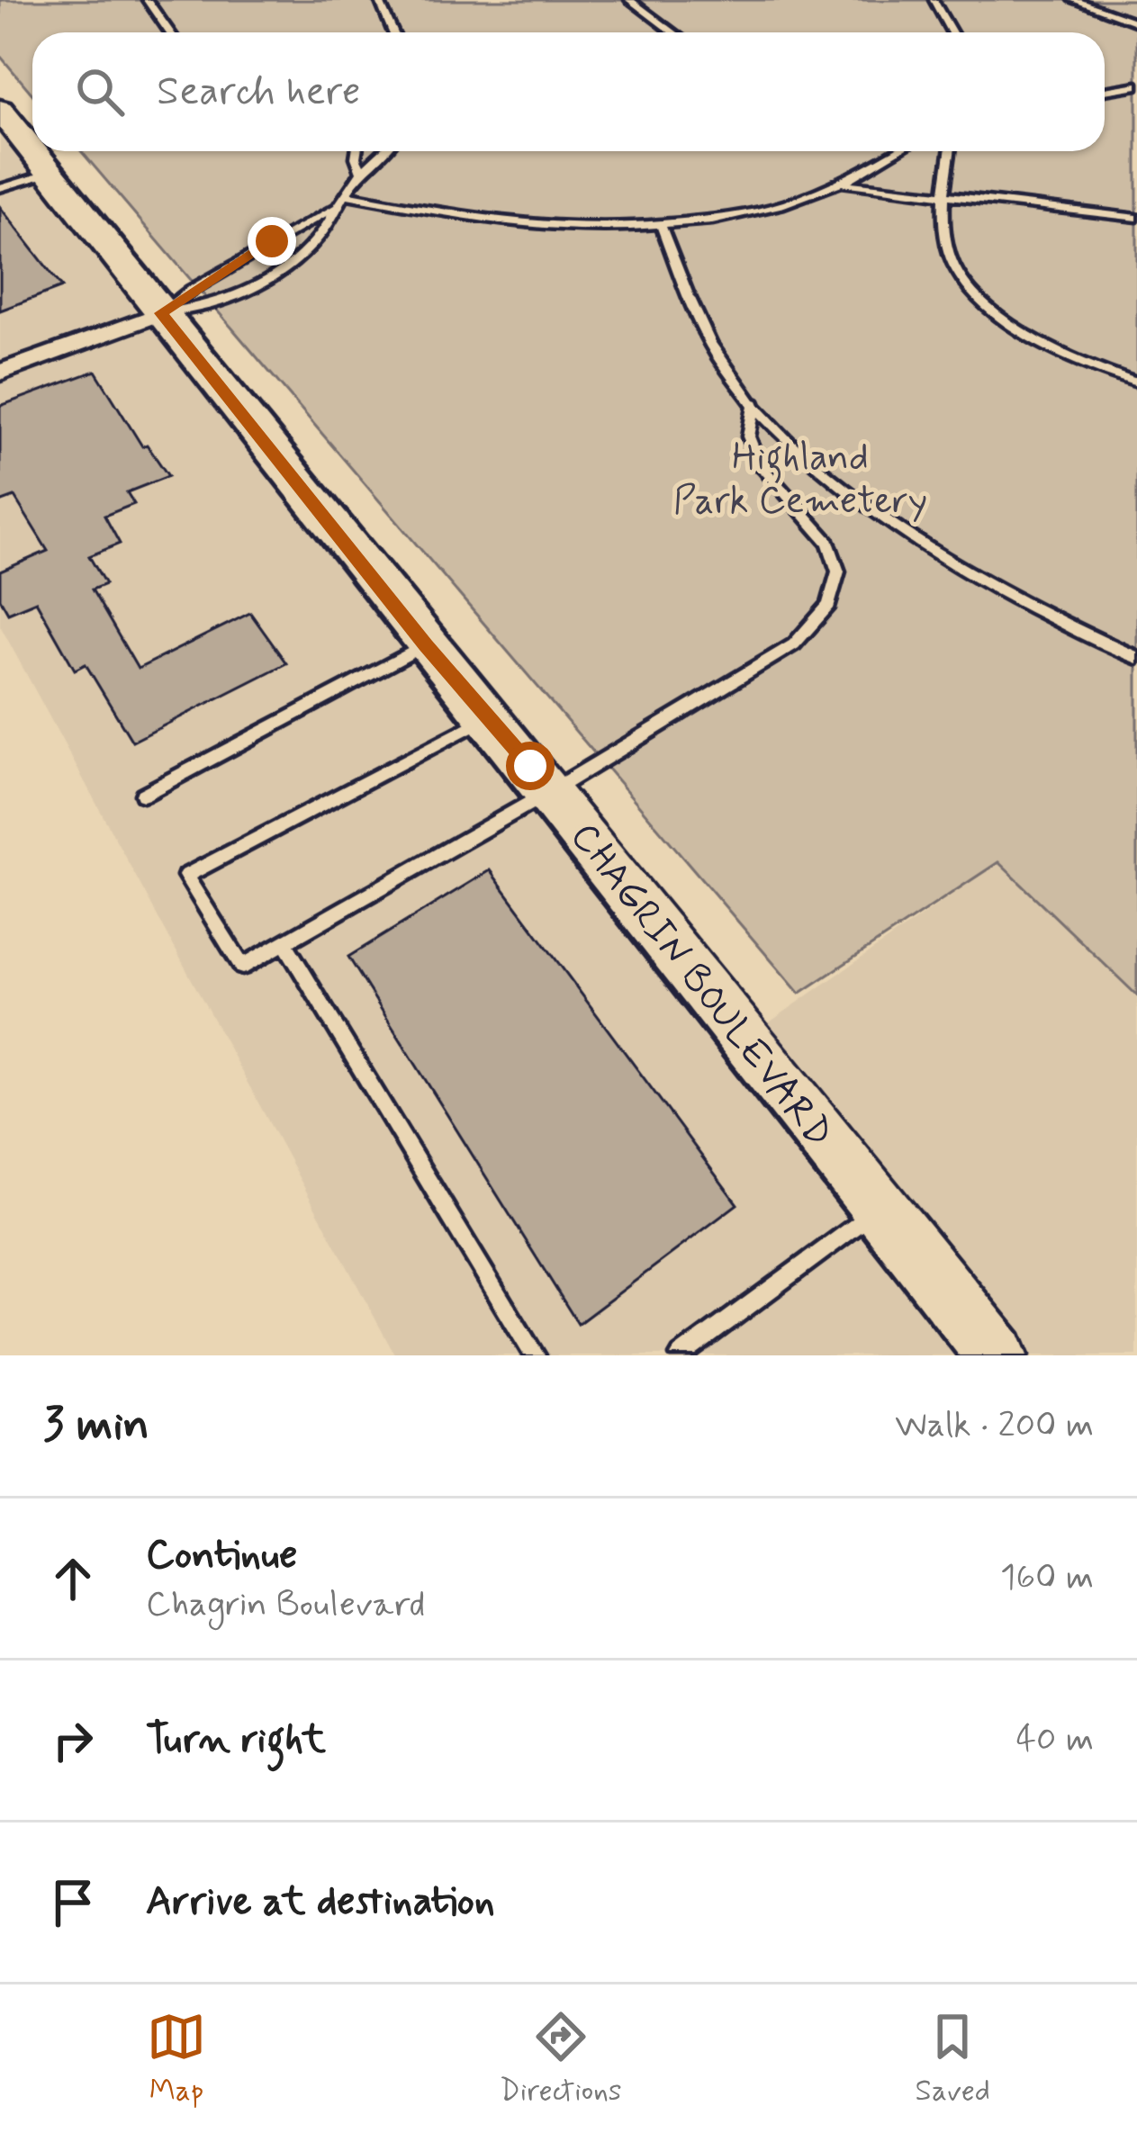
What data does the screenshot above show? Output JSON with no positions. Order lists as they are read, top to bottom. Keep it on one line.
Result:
{"streets":{"main road":["CHAGRIN BOULEVARD"]},"parks":["Highland Park Cemetery"],"page":{"search":"Search here","heading":["3 min","Walk · 200 m"],"list":[["Continue","Chagrin Boulevard","160 m"],["Turn right","40 m"],"Arrive at destination"],"nav":["Map","Directions","Saved"]}}
